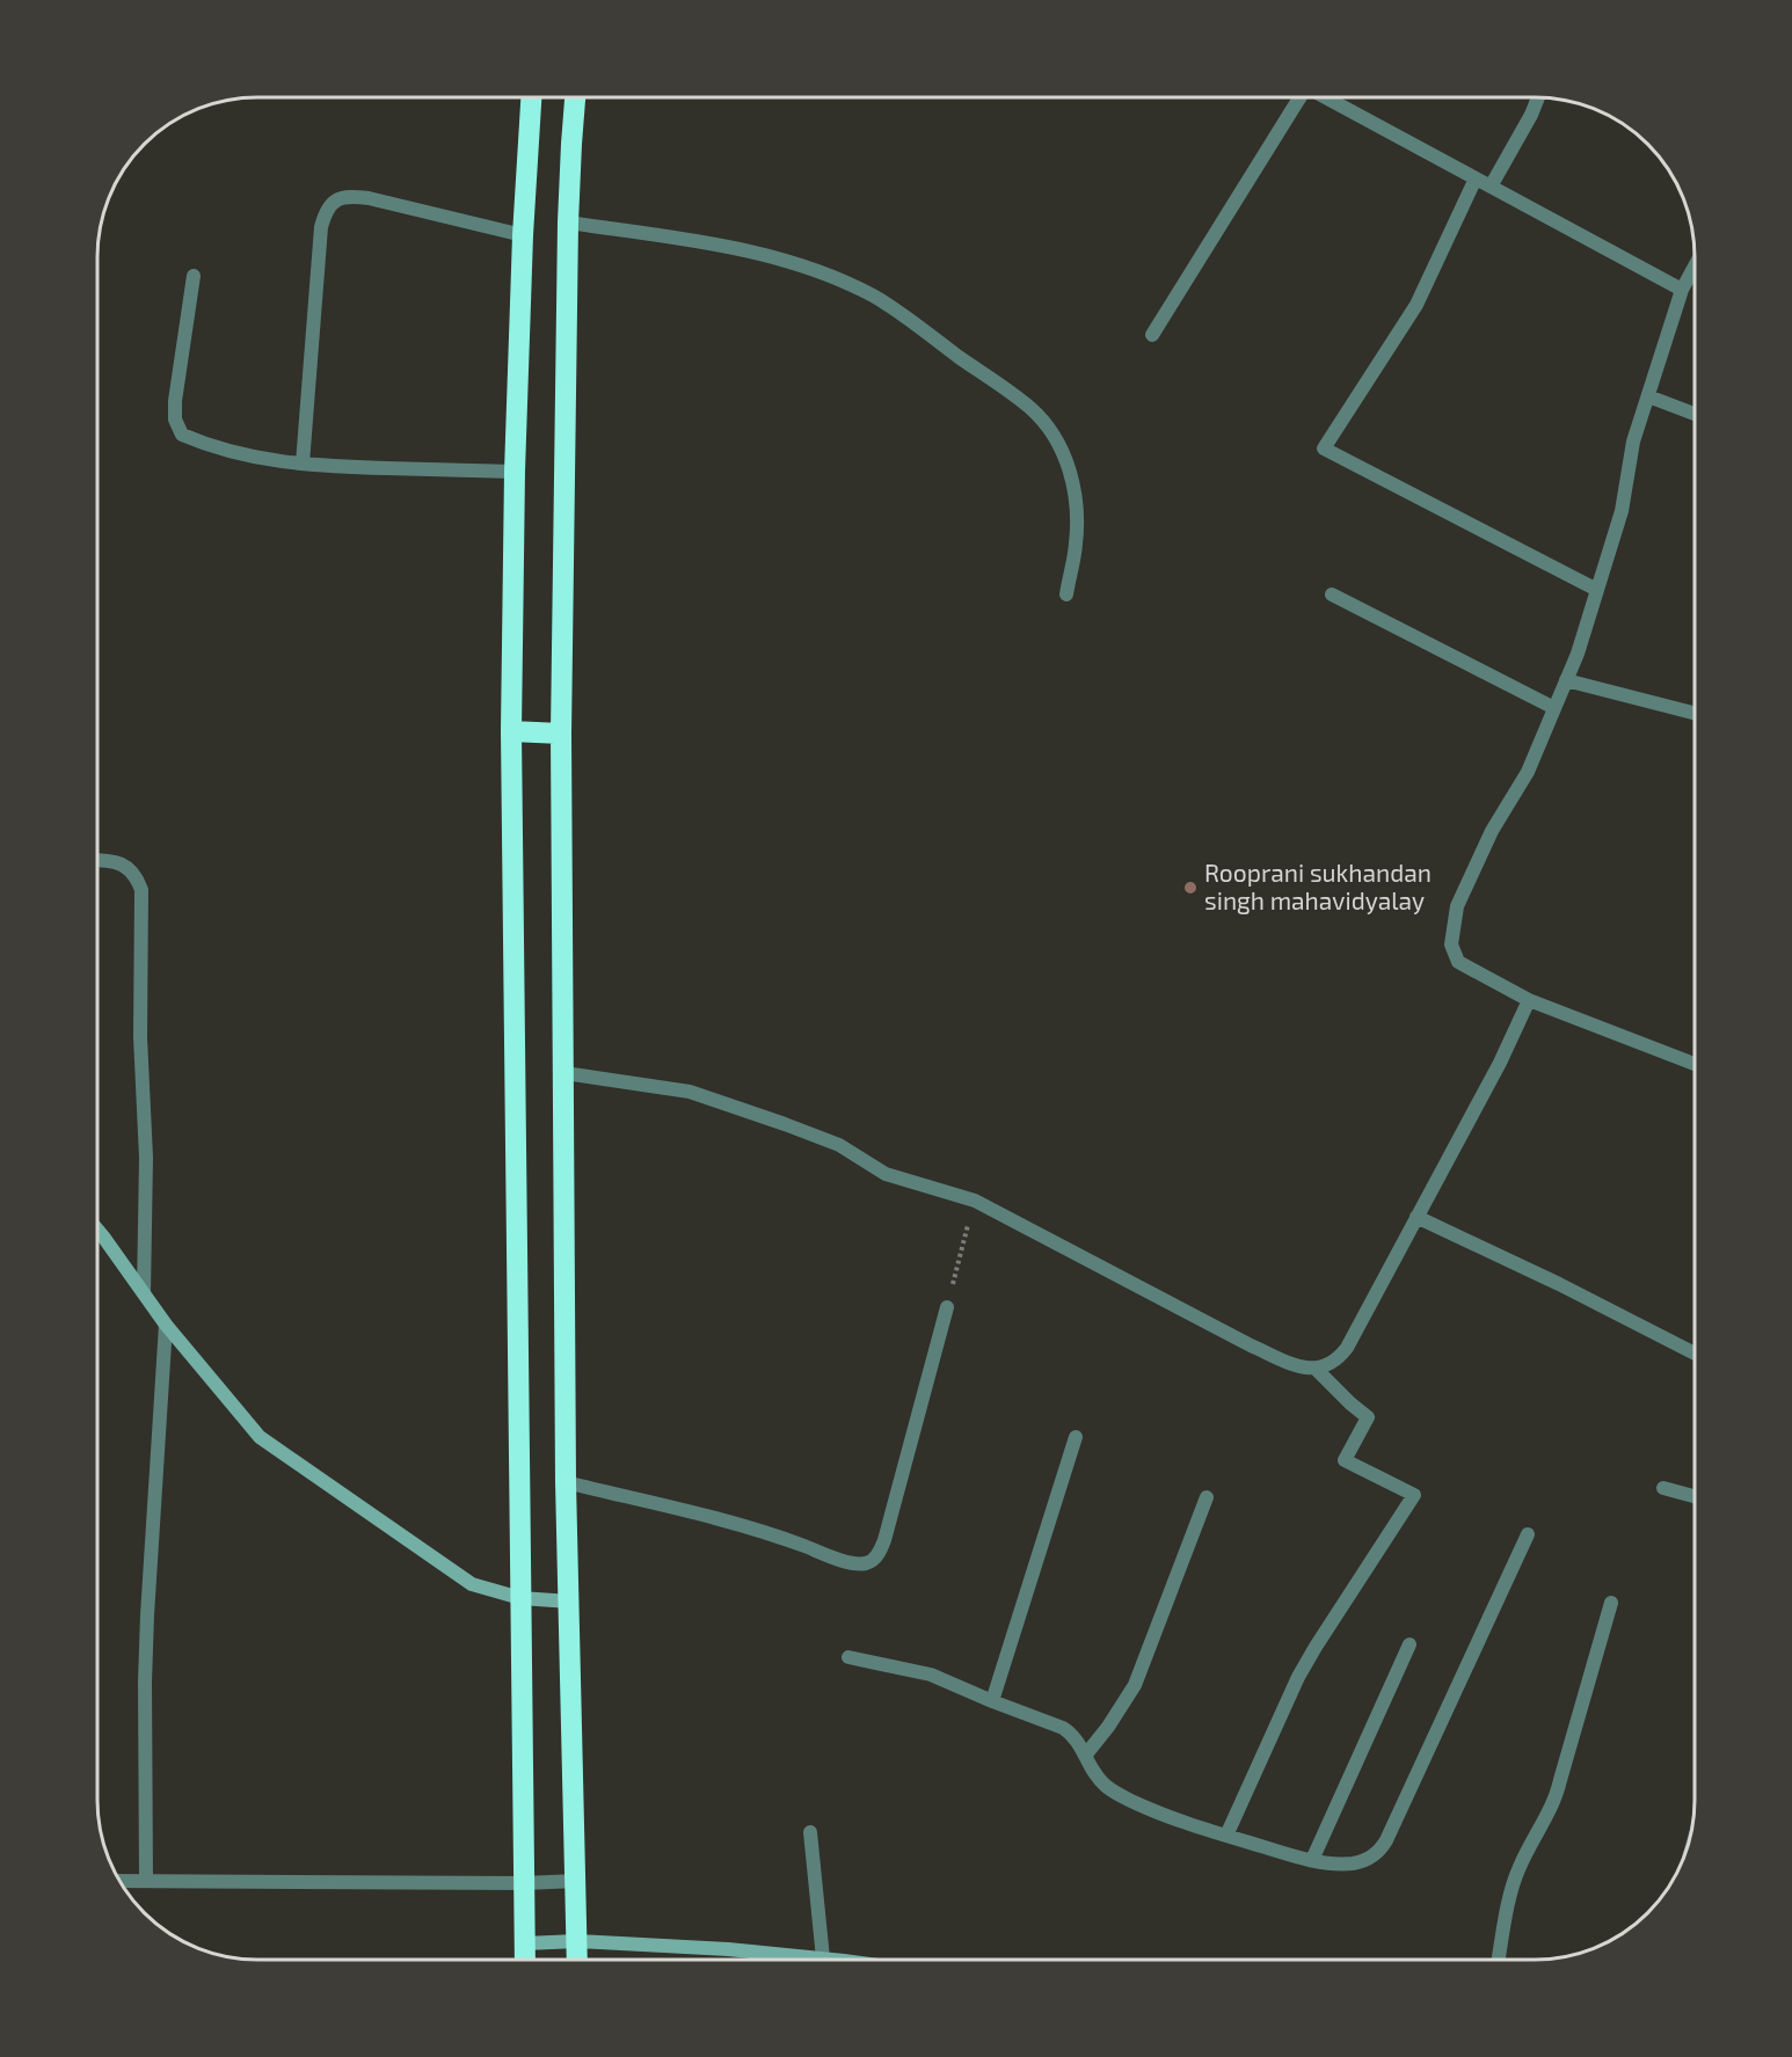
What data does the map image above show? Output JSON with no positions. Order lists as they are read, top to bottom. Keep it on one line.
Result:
{"places":["Rooprani sukhandan singh mahavidyalay"]}
